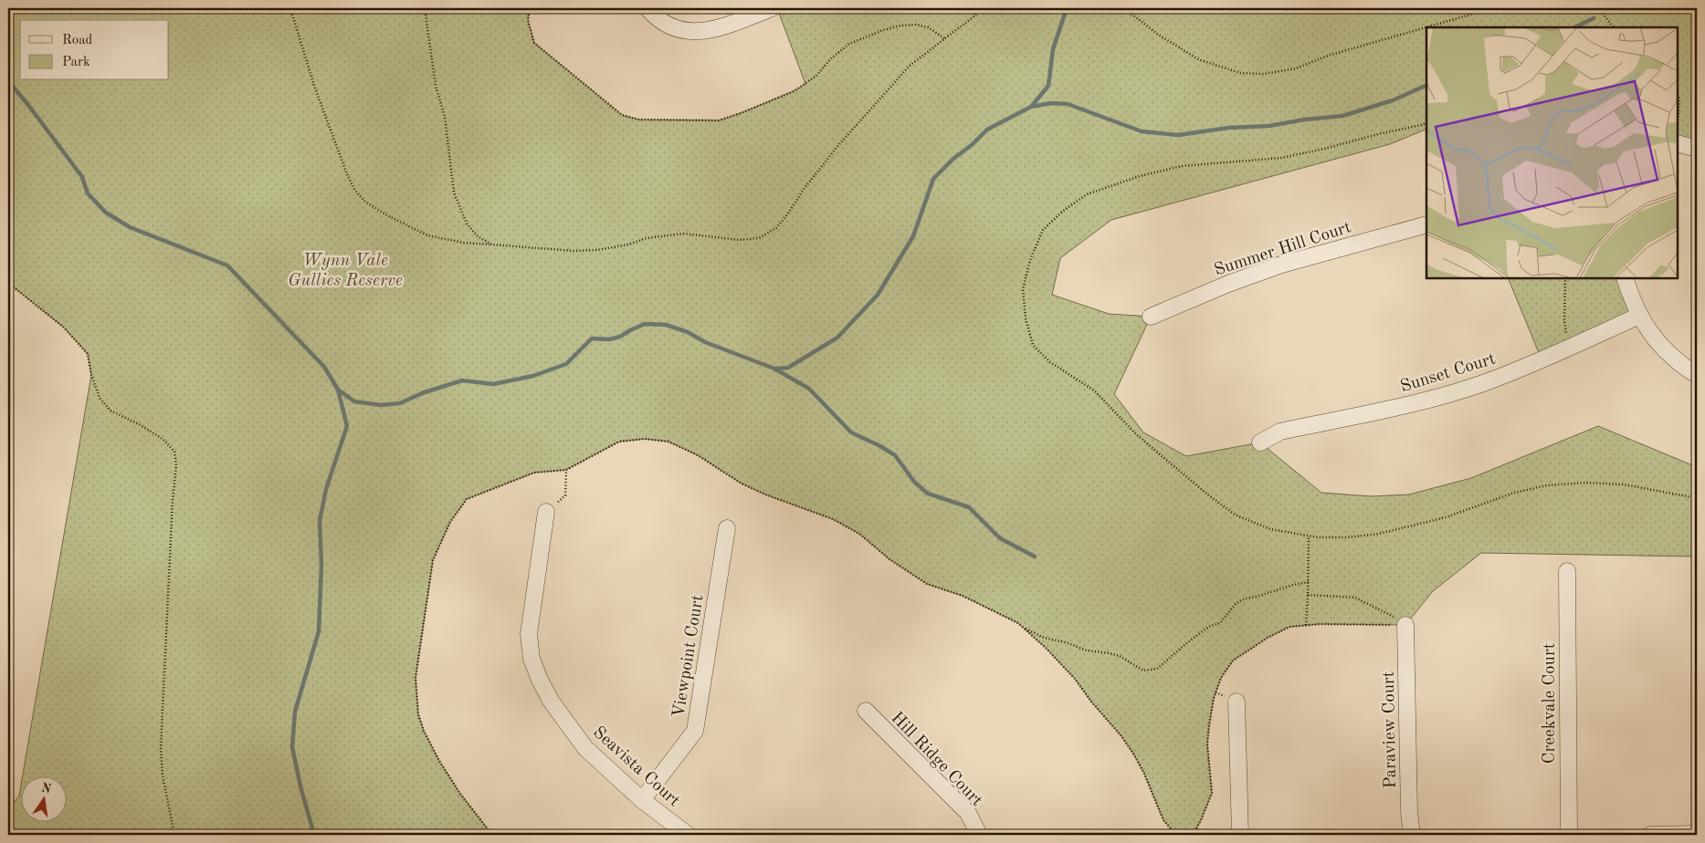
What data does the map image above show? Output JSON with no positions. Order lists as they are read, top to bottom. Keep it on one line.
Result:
{"streets":{"street":["Summer Hill Court","Sunset Court","Viewpoint Court","Creekvale Court","Paraview Court","Hill Ridge Court","Seavista Court"]},"crossings":[["Viewpoint Court","Seavista Court"]],"parks":["Wynn Vale Gullies Reserve"],"legend":["Road","Park"],"north":"top"}
